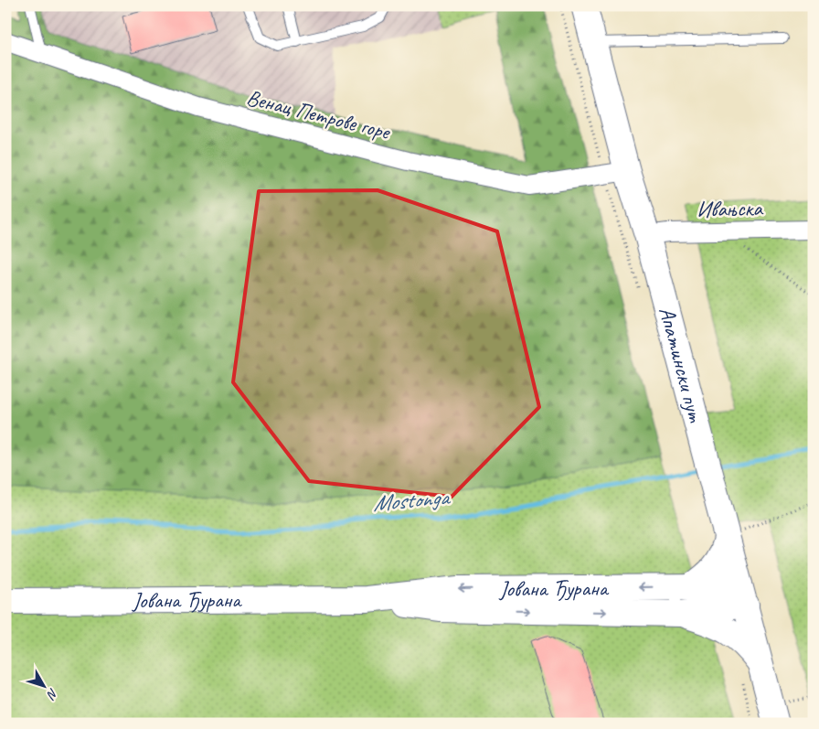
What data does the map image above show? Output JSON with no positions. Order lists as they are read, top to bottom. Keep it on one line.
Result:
{"streets":{"main road":["Апатински пут","Јована Ђурана"],"street":["Венац Петрове горе","Ивањска"]},"crossings":[["Венац Петрове горе","Апатински пут"],["Ивањска","Апатински пут"],["Апатински пут","Јована Ђурана"]],"water":["Mostonga"],"north":"bottom right"}
